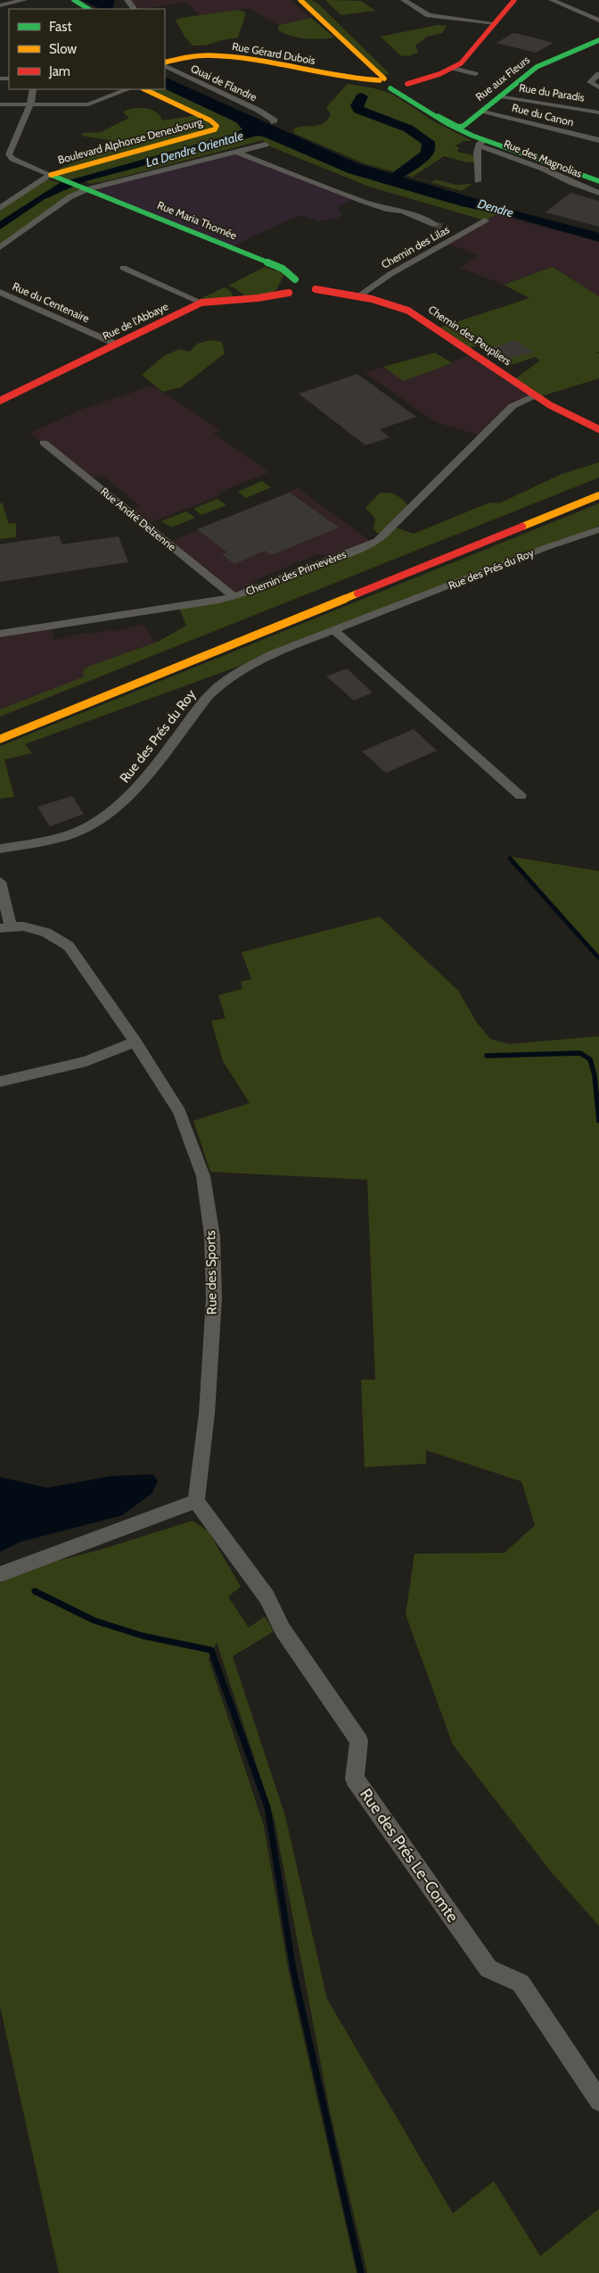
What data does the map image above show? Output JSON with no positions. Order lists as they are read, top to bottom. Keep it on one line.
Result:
{"streets":{"main road":["Rue Gérard Dubois","Rue aux Fleurs","Boulevard Alphonse Deneubourg","Rue Maria Thomée","Rue de l'Abbaye","Chemin des Peupliers"],"street":["Quai de Flandre","Rue du Paradis","Rue du Canon","Rue des Magnolias","Chemin des Lilas","Rue du Centenaire","Rue André Delzenne","Rue des Prés du Roy","Chemin des Primevères","Rue des Sports","Rue des Prés Le-Comte"]},"crossings":[["Rue aux Fleurs","Rue du Paradis"],["Rue aux Fleurs","Rue du Canon"],["Boulevard Alphonse Deneubourg","Rue Maria Thomée"],["Rue Maria Thomée","Chemin des Peupliers"],["Chemin des Lilas","Chemin des Peupliers"],["Rue du Centenaire","Rue de l'Abbaye"],["Chemin des Peupliers","Chemin des Primevères"],["Rue André Delzenne","Chemin des Primevères"],["Rue des Sports","Rue des Prés Le-Comte"]],"water":["La Dendre Orientale","Dendre"],"legend":["Fast","Slow","Jam"]}
